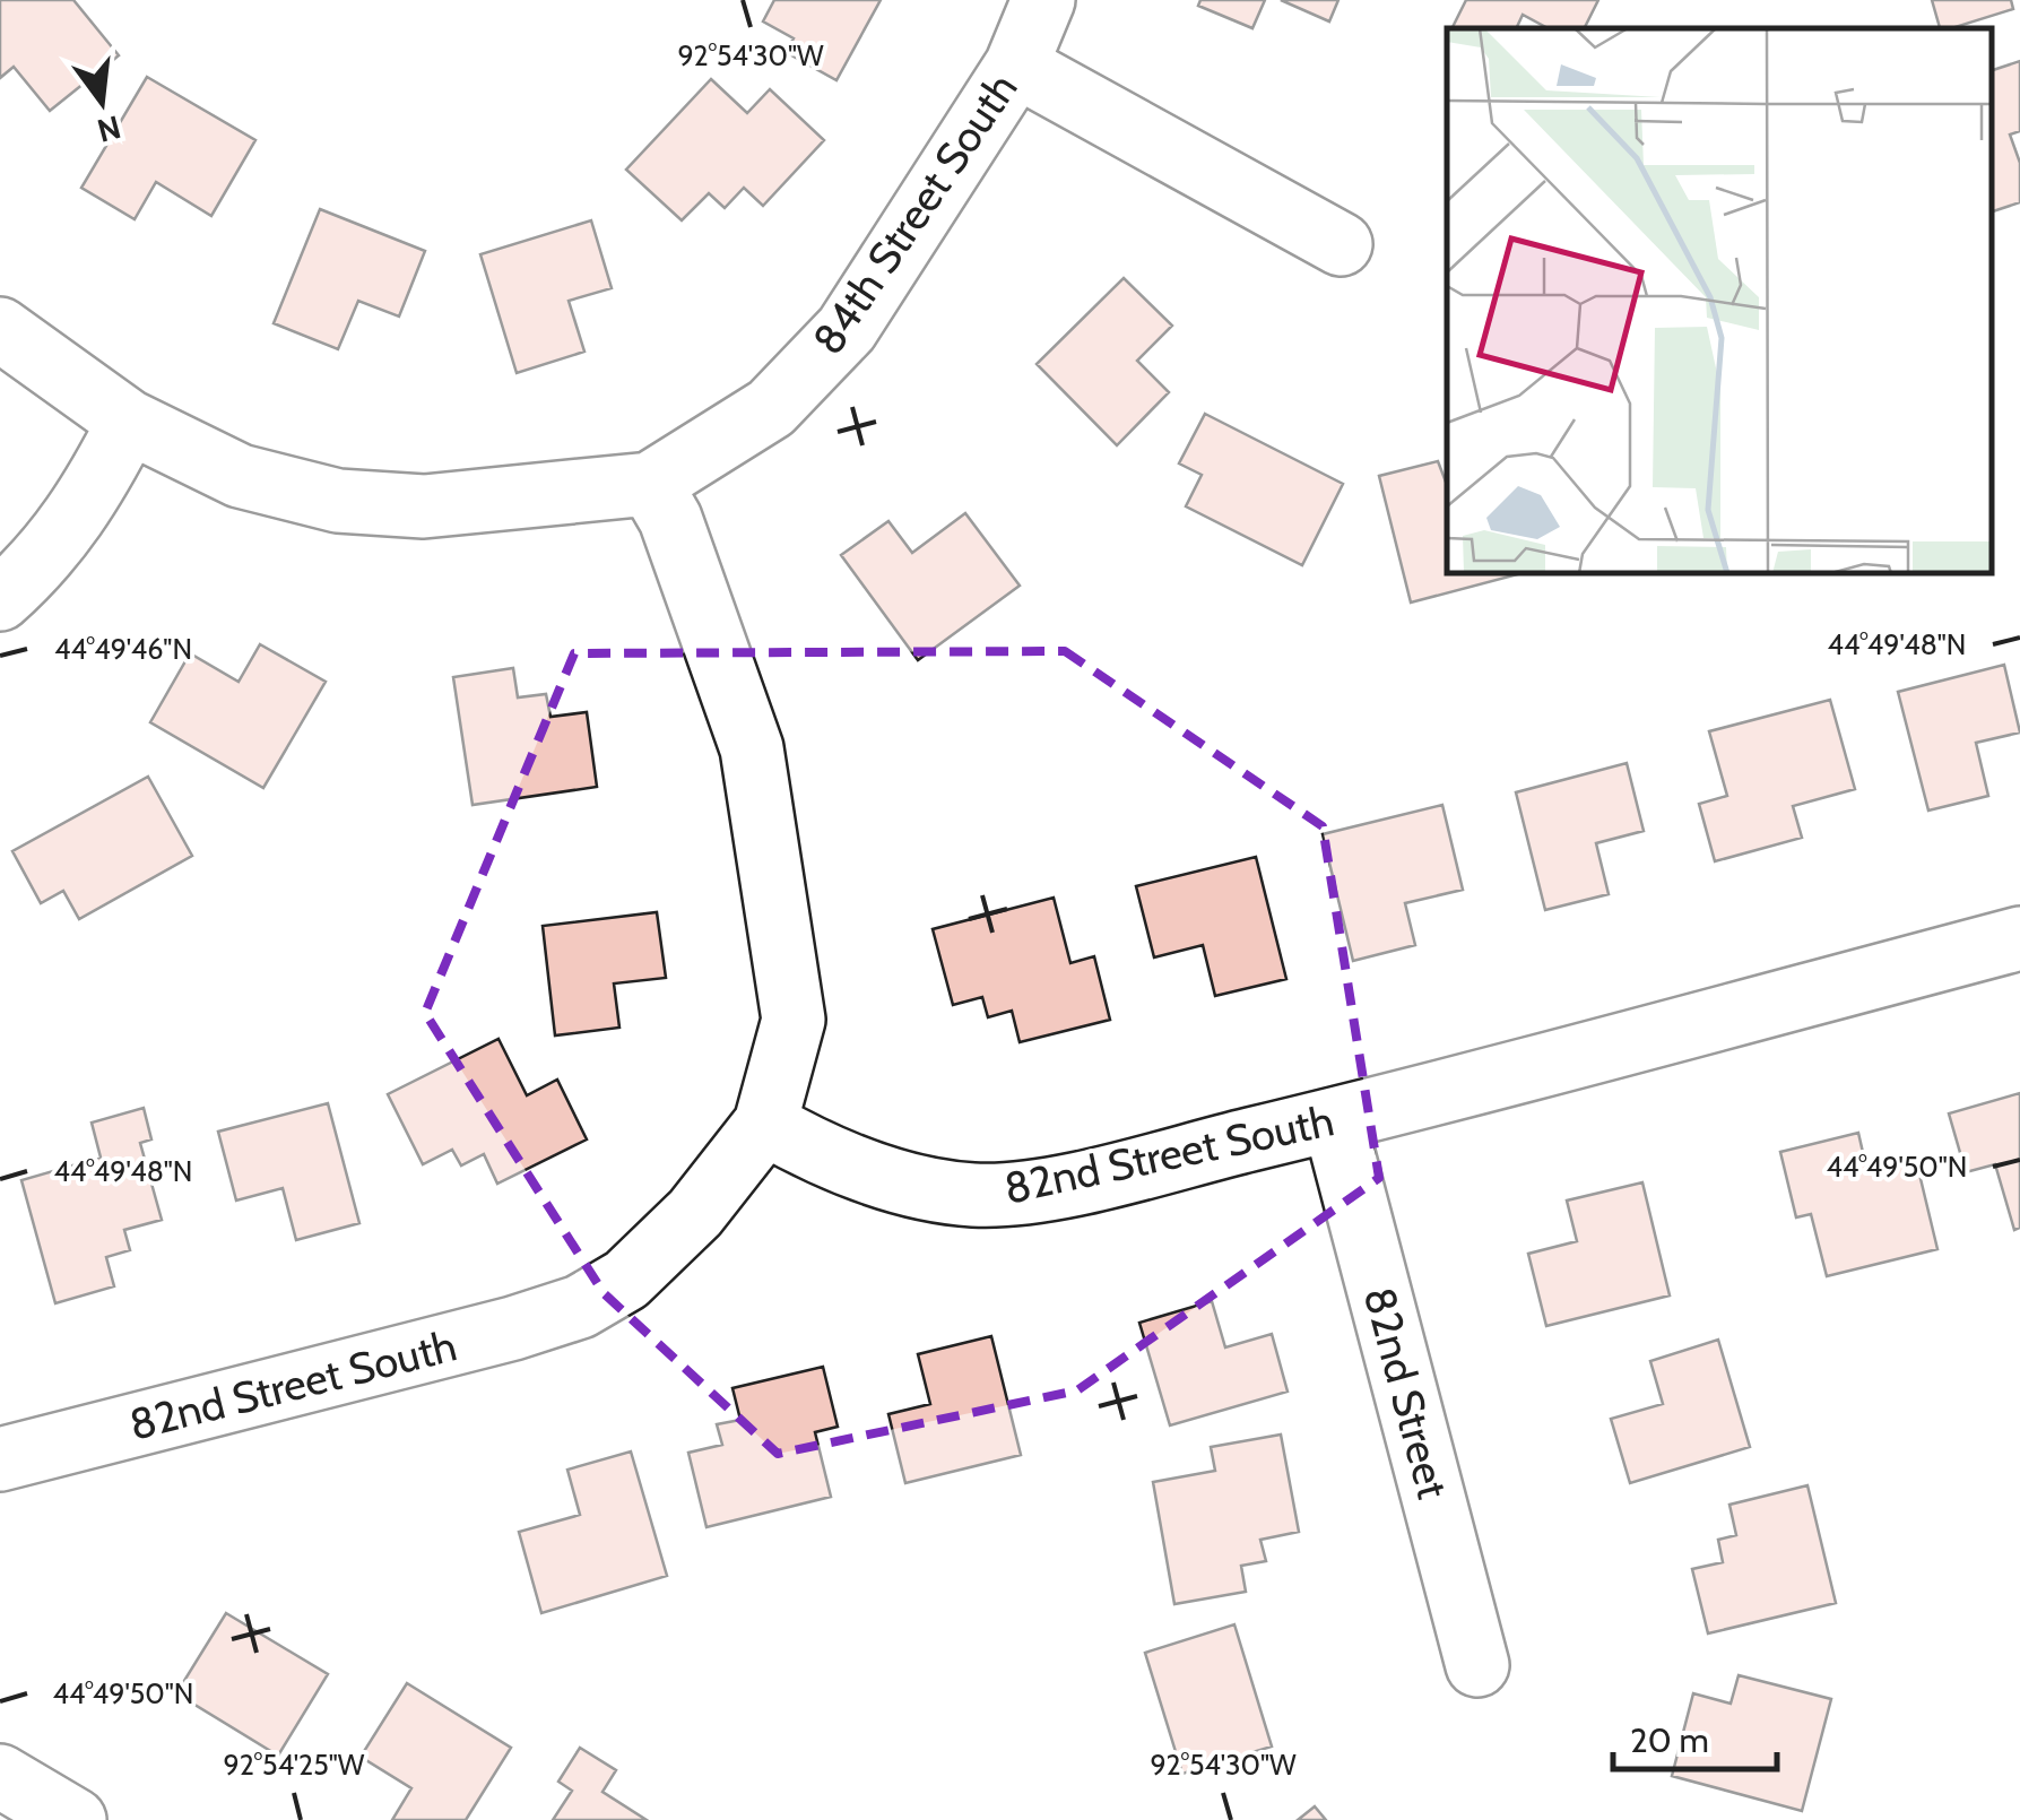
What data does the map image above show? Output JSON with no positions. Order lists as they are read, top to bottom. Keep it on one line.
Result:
{"streets":{"street":["84th Street South","82nd Street South","82nd Street"]},"crossings":[["82nd Street South","82nd Street"]],"scale_bar":"20 m","north":"bottom","coordinates":["92°54'30\"W","44°49'48\"N","44°49'46\"N","44°49'50\"N","92°54'25\"W"]}
